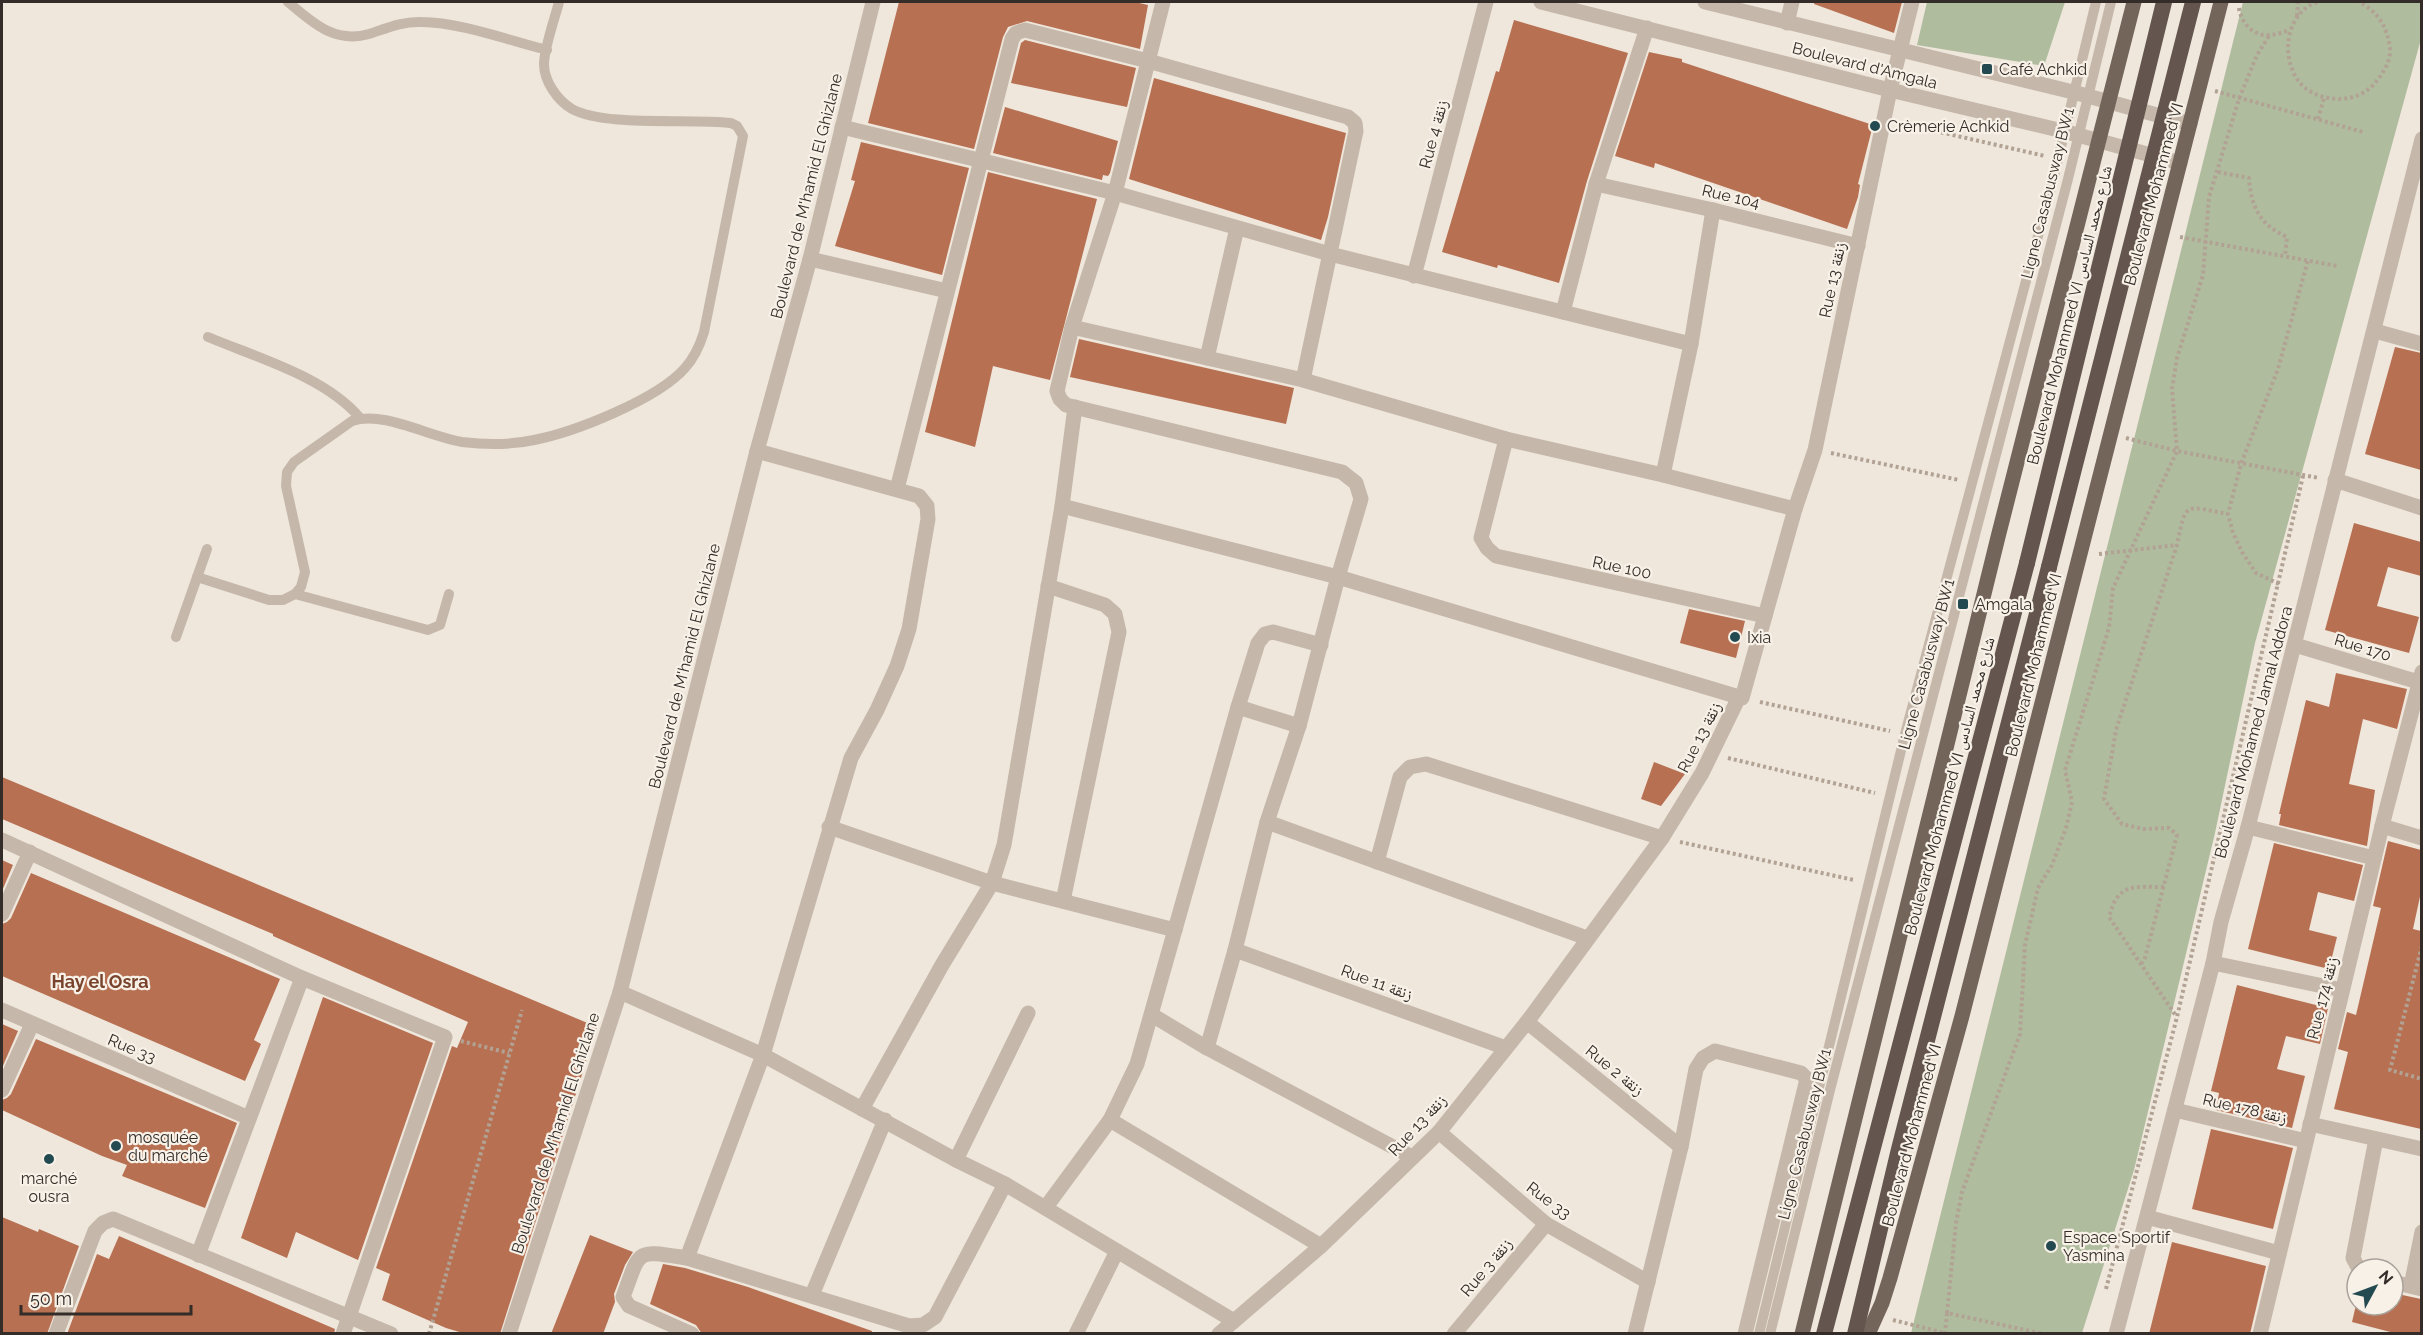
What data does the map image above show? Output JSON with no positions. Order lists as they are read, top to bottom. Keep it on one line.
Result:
{"streets":{"highway":["Boulevard Mohammed VI شارع محمد السادس"],"main road":["Boulevard Mohammed VI"],"street":["Boulevard d'Amgala","Rue 4 زنقة","Boulevard de M'hamid El Ghizlane","Rue 104","Rue 13 زنقة","Rue 100","Rue 170","Boulevard Mohamed Jamal Addora","Rue 11 زنقة","Rue 174 زنقة","Rue 33","Rue 2 زنقة","Rue 178 زنقة","Rue 3 زنقة"],"lane":["Ligne Casabusway BW1"]},"crossings":[["Boulevard d'Amgala","Ligne Casabusway BW1"],["Boulevard d'Amgala","Boulevard Mohammed VI"],["Boulevard d'Amgala","Rue 13 زنقة"],["Rue 104","Rue 13 زنقة"],["Rue 13 زنقة","Rue 100"],["Rue 13 زنقة","Rue 11 زنقة"],["Rue 13 زنقة","Rue 33"],["Rue 13 زنقة","Rue 2 زنقة"],["Rue 170","Boulevard Mohamed Jamal Addora"],["Rue 170","Rue 174 زنقة"],["Boulevard Mohamed Jamal Addora","Rue 178 زنقة"],["Rue 174 زنقة","Rue 178 زنقة"],["Rue 33","Rue 3 زنقة"]],"districts":["Hay el Osra"],"places":{"transit":["Café Achkid","Amgala"],"other":["Crèmerie Achkid","Ixia","mosquée du marché","marché ousra","Espace Sportif Yasmina"]},"scale_bar":"50 m","north":"top right"}
